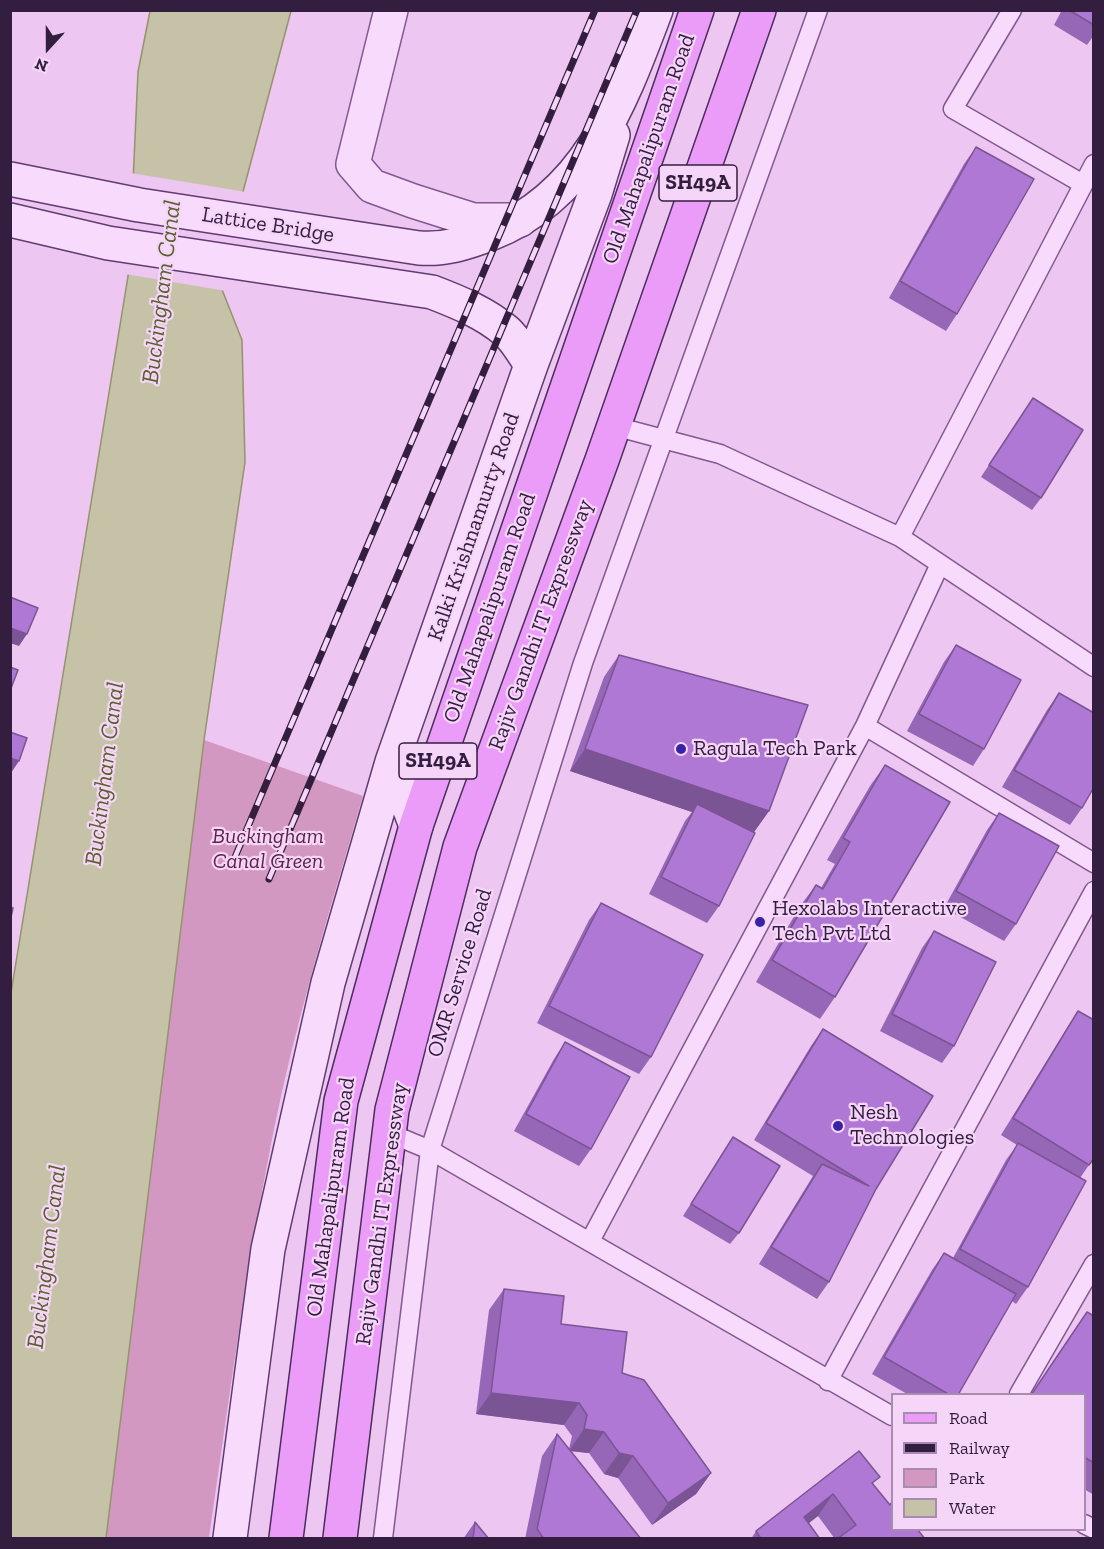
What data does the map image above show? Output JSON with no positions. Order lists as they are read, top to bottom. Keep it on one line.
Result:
{"streets":{"main road":["Old Mahapalipuram Road","SH49A","Lattice Bridge","Kalki Krishnamurty Road","Rajiv Gandhi IT Expressway"],"lane":["OMR Service Road"]},"crossings":[["Lattice Bridge","Kalki Krishnamurty Road"]],"water":["Buckingham Canal"],"parks":["Buckingham Canal Green"],"places":["Ragula Tech Park","Hexolabs Interactive Tech Pvt Ltd","Nesh Technologies"],"legend":["Road","Railway","Park","Water"],"north":"bottom"}
